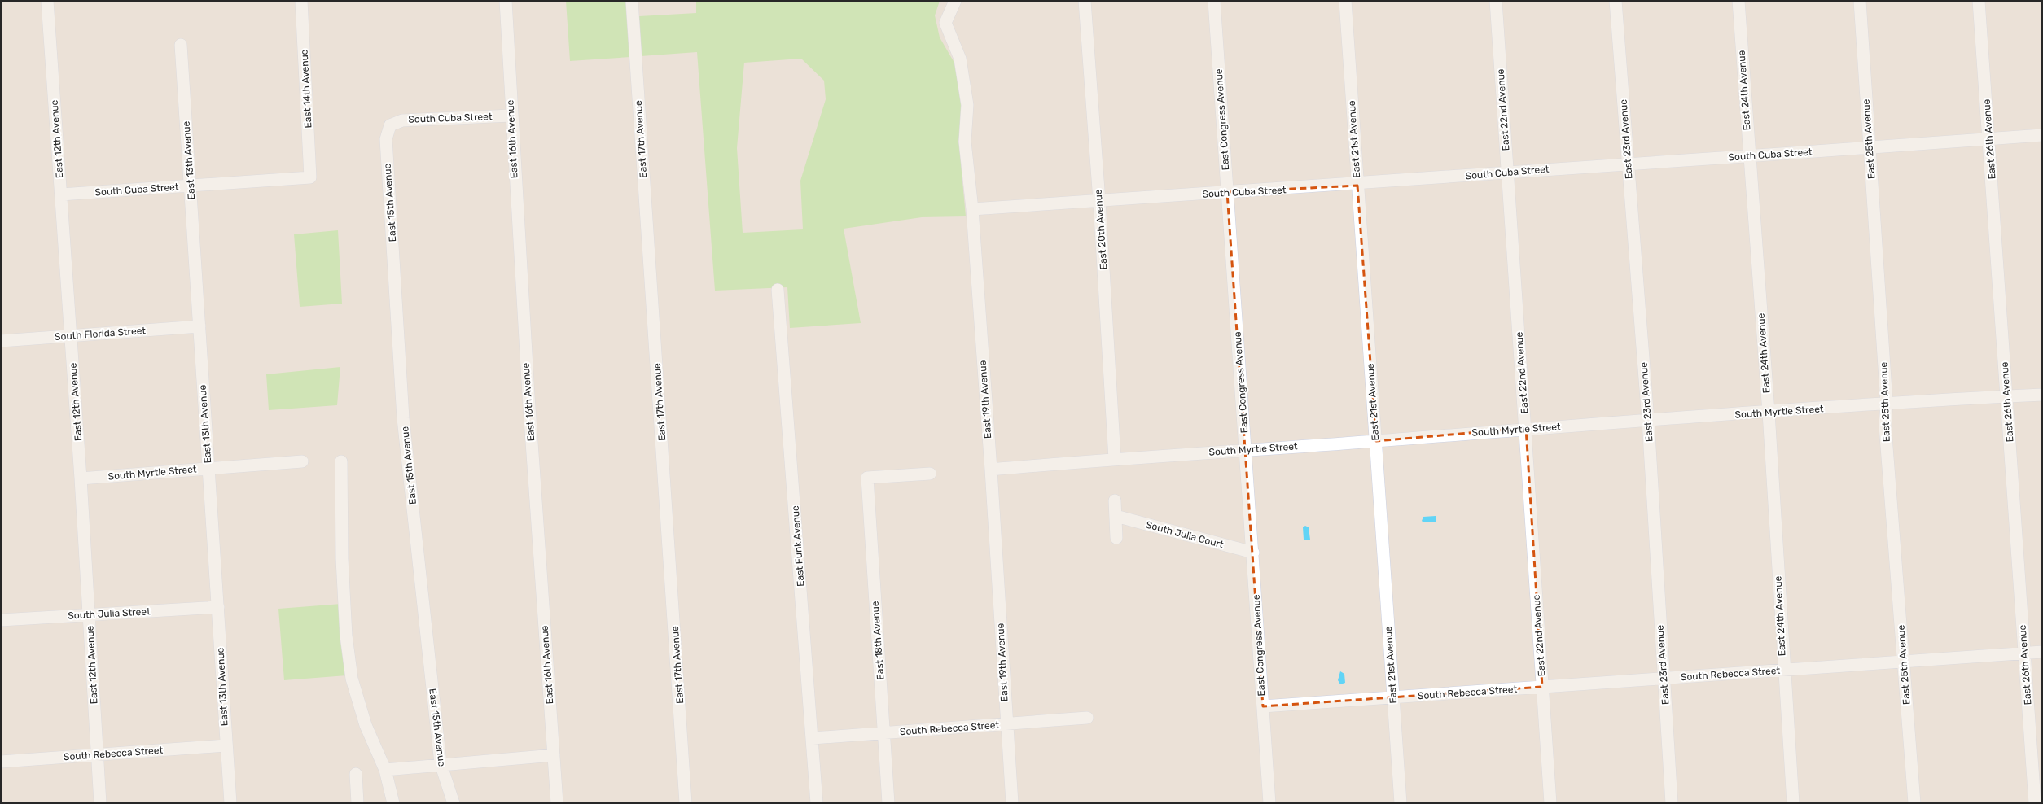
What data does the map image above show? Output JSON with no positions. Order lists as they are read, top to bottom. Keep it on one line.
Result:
{"streets":{"street":["East 14th Avenue","East 24th Avenue","East 22nd Avenue","South Cuba Street","East Congress Avenue","East 12th Avenue","East 16th Avenue","East 17th Avenue","East 21st Avenue","East 23rd Avenue","East 25th Avenue","East 26th Avenue","East 13th Avenue","East 15th Avenue","East 20th Avenue","South Florida Street","East 19th Avenue","South Myrtle Street","South Julia Court","East Funk Avenue","South Julia Street","East 18th Avenue","South Rebecca Street"]},"crossings":[["East 14th Avenue","South Cuba Street"],["East 24th Avenue","South Cuba Street"],["East 24th Avenue","South Myrtle Street"],["East 24th Avenue","South Rebecca Street"],["East 22nd Avenue","South Cuba Street"],["East 22nd Avenue","South Myrtle Street"],["East 22nd Avenue","South Rebecca Street"],["South Cuba Street","East Congress Avenue"],["South Cuba Street","East 12th Avenue"],["South Cuba Street","East 16th Avenue"],["South Cuba Street","East 21st Avenue"],["South Cuba Street","East 23rd Avenue"],["South Cuba Street","East 25th Avenue"],["South Cuba Street","East 26th Avenue"],["South Cuba Street","East 13th Avenue"],["South Cuba Street","East 15th Avenue"],["South Cuba Street","East 20th Avenue"],["South Cuba Street","East 19th Avenue"],["East Congress Avenue","South Myrtle Street"],["East Congress Avenue","South Julia Court"],["East Congress Avenue","South Rebecca Street"],["East 12th Avenue","South Florida Street"],["East 12th Avenue","South Myrtle Street"],["East 12th Avenue","South Julia Street"],["East 12th Avenue","South Rebecca Street"],["East 21st Avenue","South Myrtle Street"],["East 21st Avenue","South Rebecca Street"],["East 23rd Avenue","South Myrtle Street"],["East 23rd Avenue","South Rebecca Street"],["East 25th Avenue","South Myrtle Street"],["East 25th Avenue","South Rebecca Street"],["East 26th Avenue","South Myrtle Street"],["East 26th Avenue","South Rebecca Street"],["East 13th Avenue","South Florida Street"],["East 13th Avenue","South Myrtle Street"],["East 13th Avenue","South Julia Street"],["East 13th Avenue","South Rebecca Street"],["East 20th Avenue","South Myrtle Street"],["East 19th Avenue","South Myrtle Street"],["East 19th Avenue","South Rebecca Street"],["East Funk Avenue","South Rebecca Street"],["East 18th Avenue","South Rebecca Street"]]}
